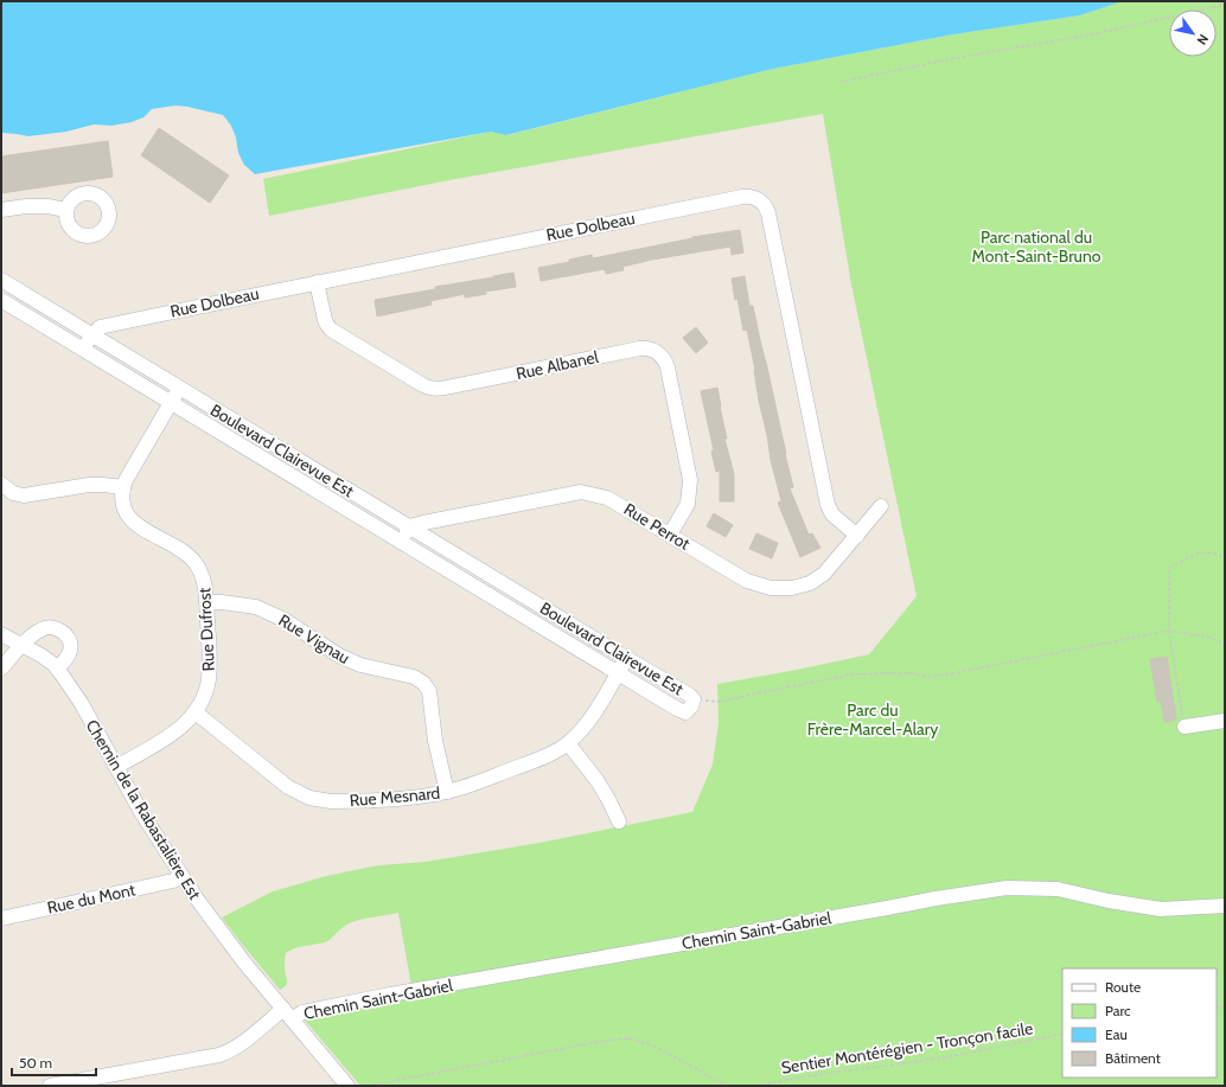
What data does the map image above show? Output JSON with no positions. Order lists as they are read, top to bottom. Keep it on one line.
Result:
{"streets":{"street":["Rue Dolbeau","Rue Albanel","Boulevard Clairevue Est","Rue Perrot","Rue Dufrost","Rue Vignau","Rue Mesnard","Chemin de la Rabastalière Est","Rue du Mont","Chemin Saint-Gabriel"],"path":["Sentier Montérégien - Tronçon facile"]},"crossings":[["Rue Dolbeau","Rue Albanel"],["Rue Dolbeau","Boulevard Clairevue Est"],["Rue Dolbeau","Rue Perrot"],["Rue Albanel","Rue Perrot"],["Boulevard Clairevue Est","Rue Perrot"],["Boulevard Clairevue Est","Rue Mesnard"],["Rue Dufrost","Rue Vignau"],["Rue Dufrost","Rue Mesnard"],["Rue Dufrost","Chemin de la Rabastalière Est"],["Rue Vignau","Rue Mesnard"],["Chemin de la Rabastalière Est","Rue du Mont"],["Chemin de la Rabastalière Est","Chemin Saint-Gabriel"]],"parks":["Parc national du Mont-Saint-Bruno","Parc du Frère-Marcel-Alary"],"legend":["Route","Parc","Eau","Bâtiment"],"scale_bar":"50 m","north":"bottom right"}
